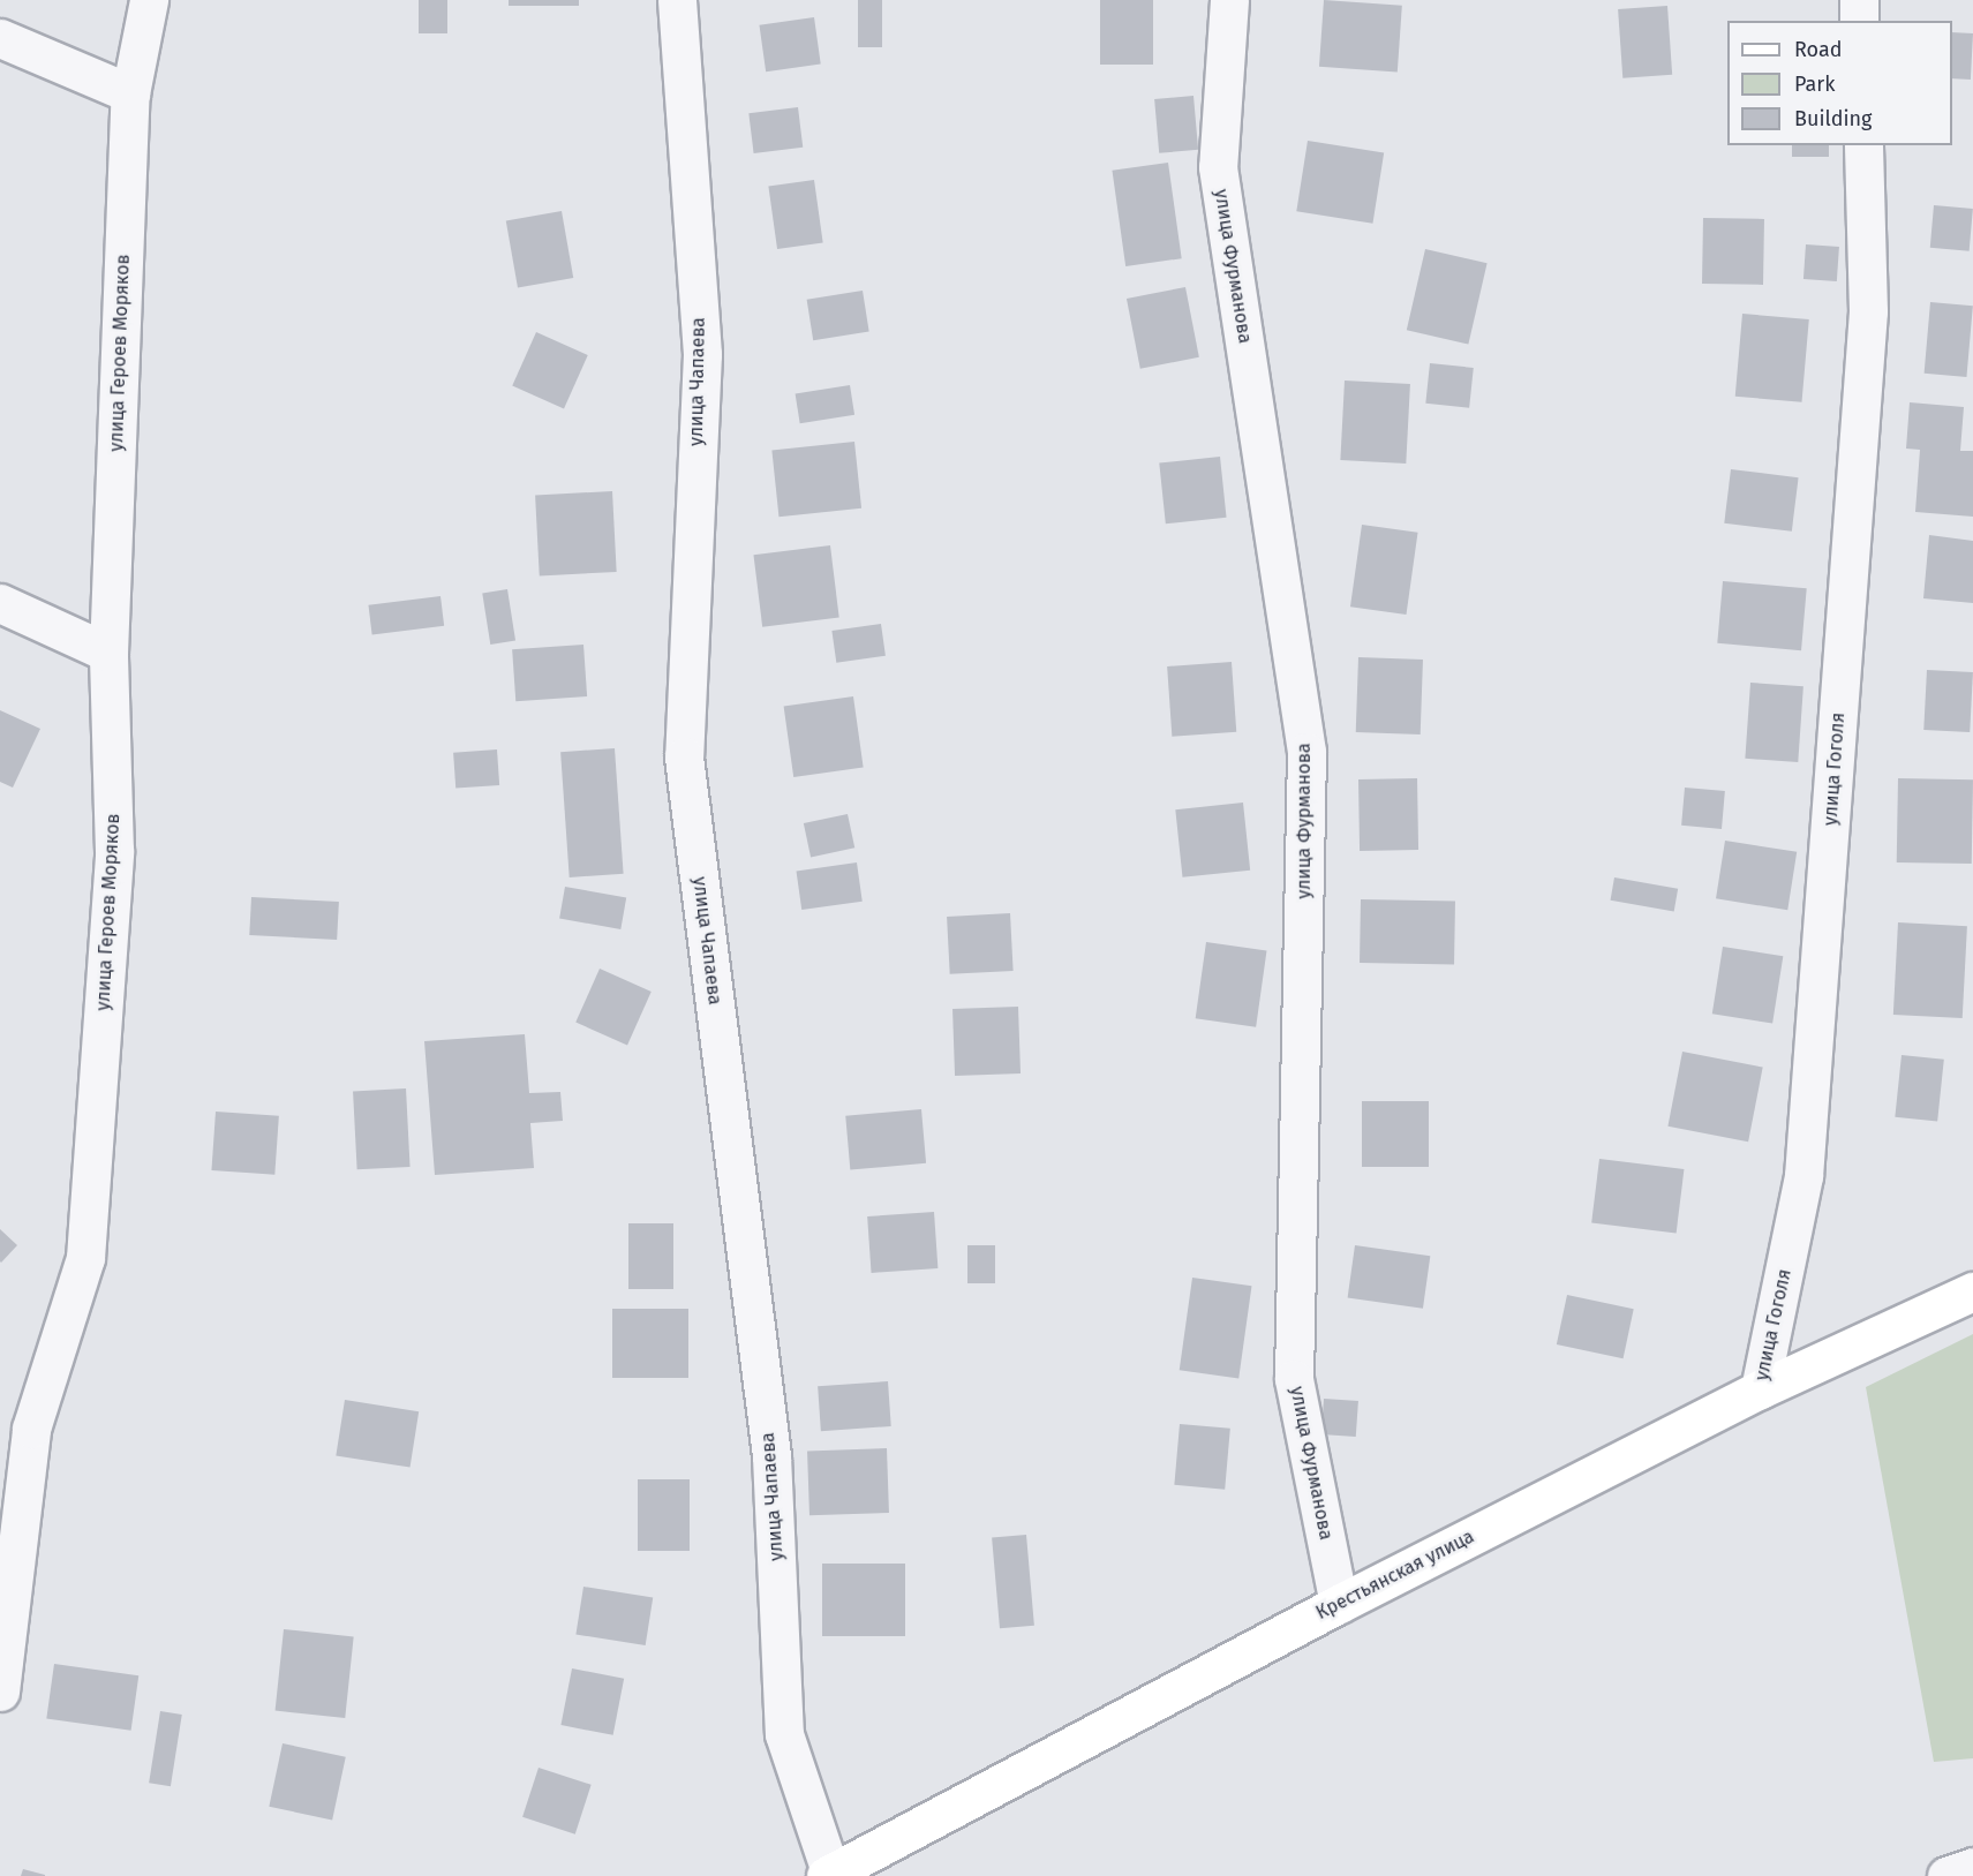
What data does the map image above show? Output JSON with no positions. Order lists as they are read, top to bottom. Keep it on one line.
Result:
{"streets":{"main road":["Крестьянская улица"],"street":["улица Фурманова","улица Героев Моряков","улица Чапаева","улица Гоголя"]},"crossings":[["улица Фурманова","Крестьянская улица"],["улица Чапаева","Крестьянская улица"],["улица Гоголя","Крестьянская улица"]],"legend":["Road","Park","Building"]}
